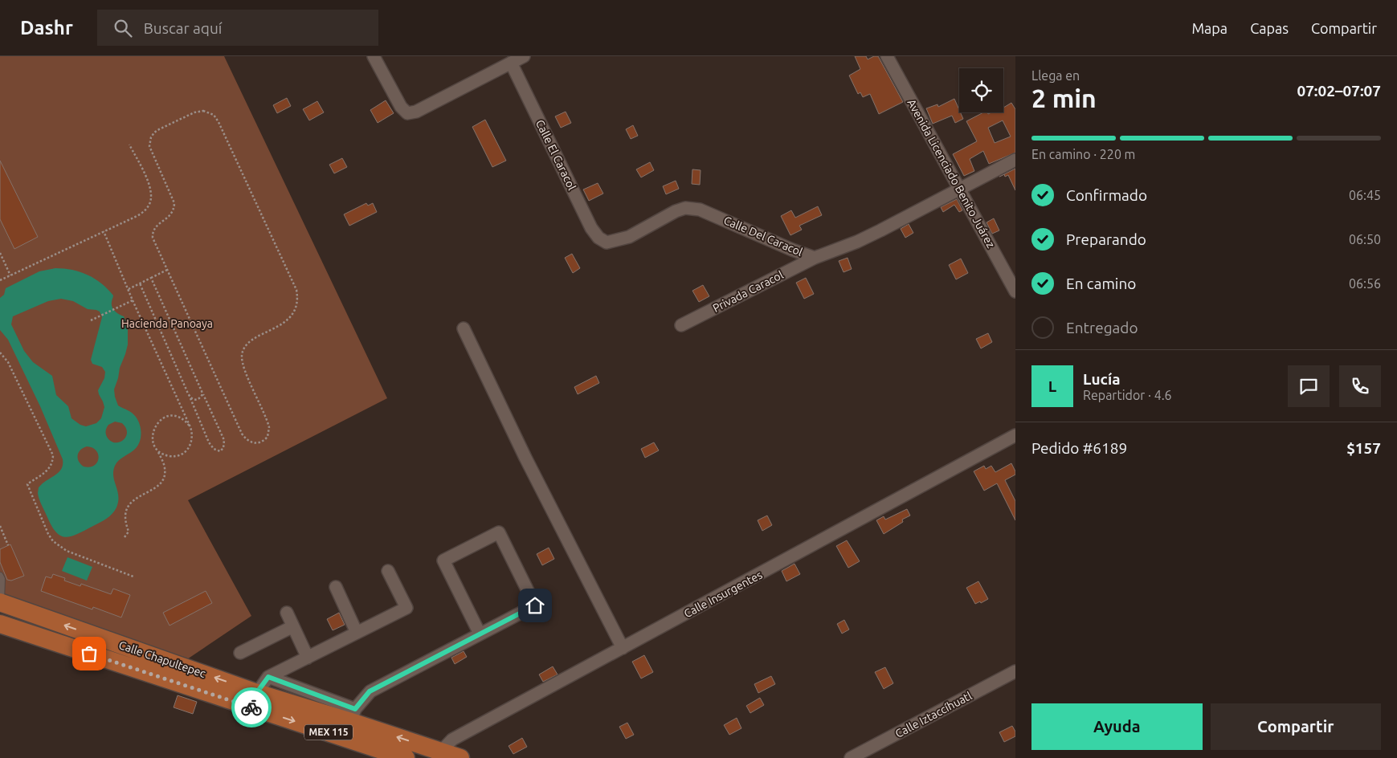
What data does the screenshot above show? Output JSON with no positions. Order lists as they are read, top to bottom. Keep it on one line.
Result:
{"streets":{"main road":["Calle Chapultepec","MEX 115"],"street":["Calle El Caracol","Avenida Licenciado Benito Juárez","Calle Del Caracol","Privada Caracol","Calle Insurgentes","Calle Iztaccíhuatl"]},"crossings":[["Calle El Caracol","Calle Del Caracol"],["Avenida Licenciado Benito Juárez","Calle Del Caracol"],["Calle Del Caracol","Privada Caracol"],["Calle Insurgentes","MEX 115"],["Calle Chapultepec","MEX 115"]],"parks":["Hacienda Panoaya"],"page":{"header":"Dashr","search":"Buscar aquí","nav":["Mapa","Capas","Compartir"],"heading":["2 min","Llega en","07:02–07:07"],"panel":["Lucía","Repartidor · 4.6","Pedido #6189","$157"],"bar":"En camino · 220 m","list":[["Confirmado","06:45"],["Preparando","06:50"],["En camino","06:56"],"Entregado"],"round":"L","buttons":["Ayuda","Compartir"]}}
